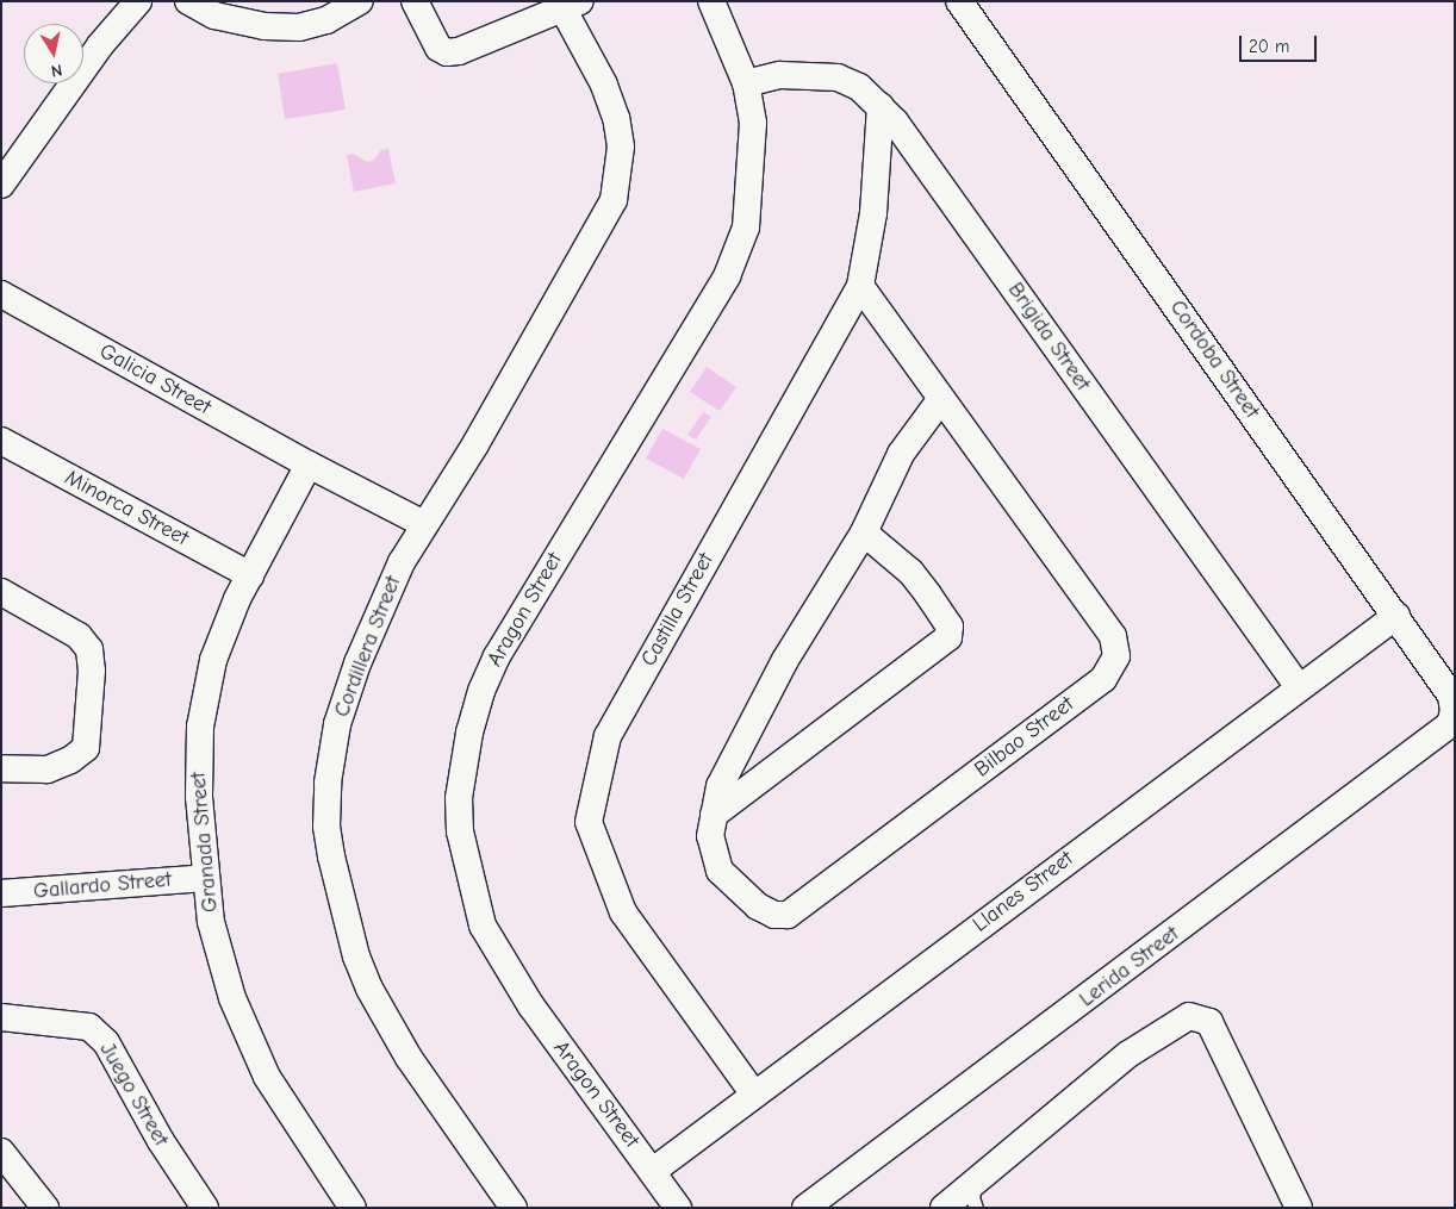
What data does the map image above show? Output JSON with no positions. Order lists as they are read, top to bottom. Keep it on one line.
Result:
{"streets":{"street":["Brigida Street","Cordoba Street","Galicia Street","Minorca Street","Aragon Street","Castilla Street","Cordillera Street","Bilbao Street","Granada Street","Gallardo Street","Llanes Street","Lerida Street","Juego Street"]},"crossings":[["Brigida Street","Aragon Street"],["Brigida Street","Castilla Street"],["Brigida Street","Llanes Street"],["Cordoba Street","Llanes Street"],["Cordoba Street","Lerida Street"],["Galicia Street","Cordillera Street"],["Galicia Street","Granada Street"],["Minorca Street","Granada Street"],["Aragon Street","Llanes Street"],["Castilla Street","Bilbao Street"],["Castilla Street","Llanes Street"],["Granada Street","Gallardo Street"]],"scale_bar":"20 m","north":"bottom"}
